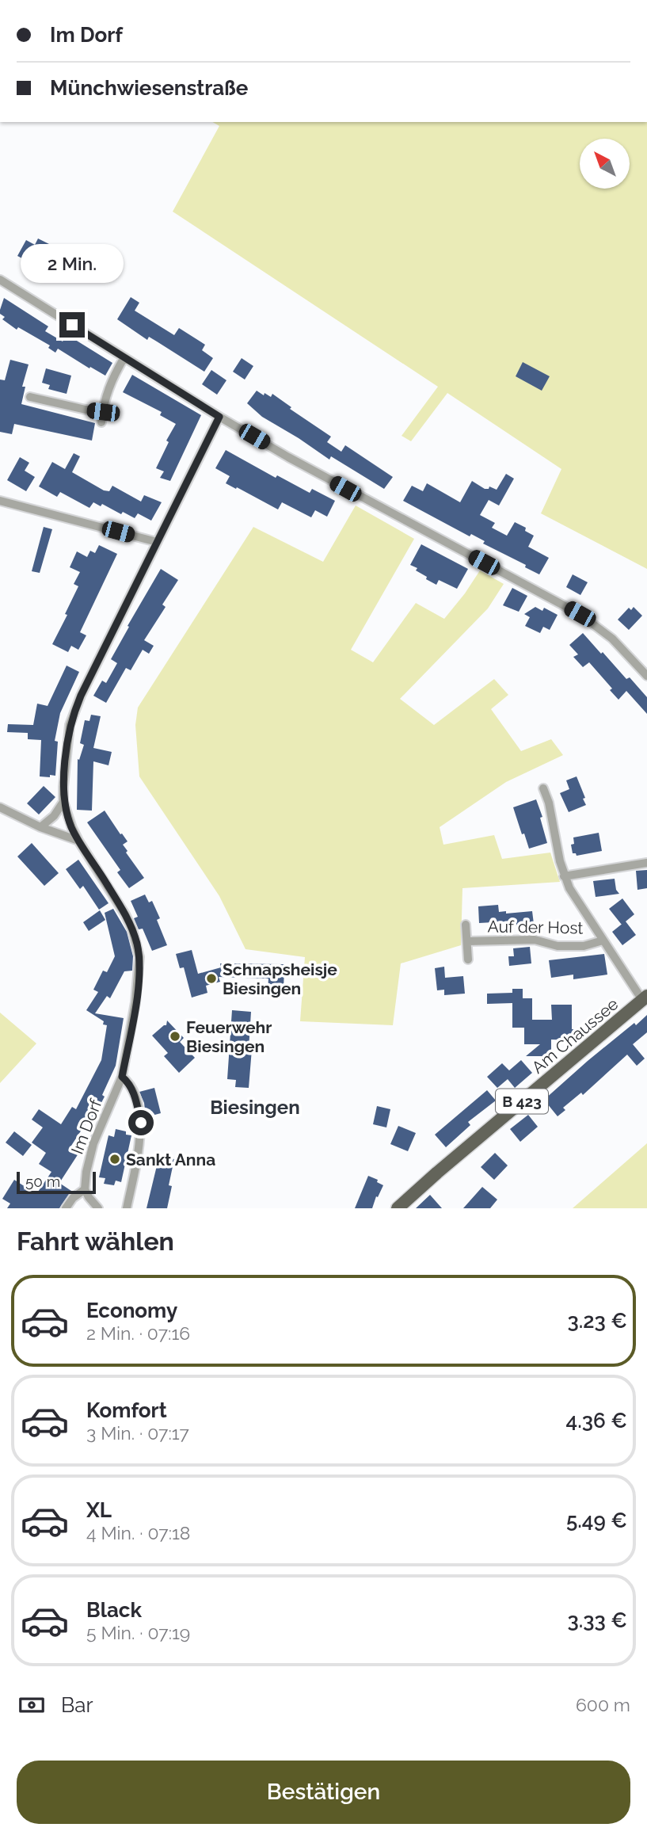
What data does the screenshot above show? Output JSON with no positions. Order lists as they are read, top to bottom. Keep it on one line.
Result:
{"streets":{"main road":["Am Chaussee","B 423"],"street":["Auf der Host","Im Dorf"]},"districts":["Biesingen"],"places":["Schnapsheisje Biesingen","Feuerwehr Biesingen","Sankt Anna"],"scale_bar":"50 m","north":"top left","page":{"banner":["Im Dorf","Münchwiesenstraße"],"bubble":"2 Min.","scale":"50 m","heading":"Fahrt wählen","list":[{"name":"Economy","note":"2 Min. · 07:16","value":"3.23 €"},{"name":"Komfort","note":"3 Min. · 07:17","value":"4.36 €"},{"name":"XL","note":"4 Min. · 07:18","value":"5.49 €"},{"name":"Black","note":"5 Min. · 07:19","value":"3.33 €"}],"pay":["Bar","600 m"],"buttons":"Bestätigen"}}
